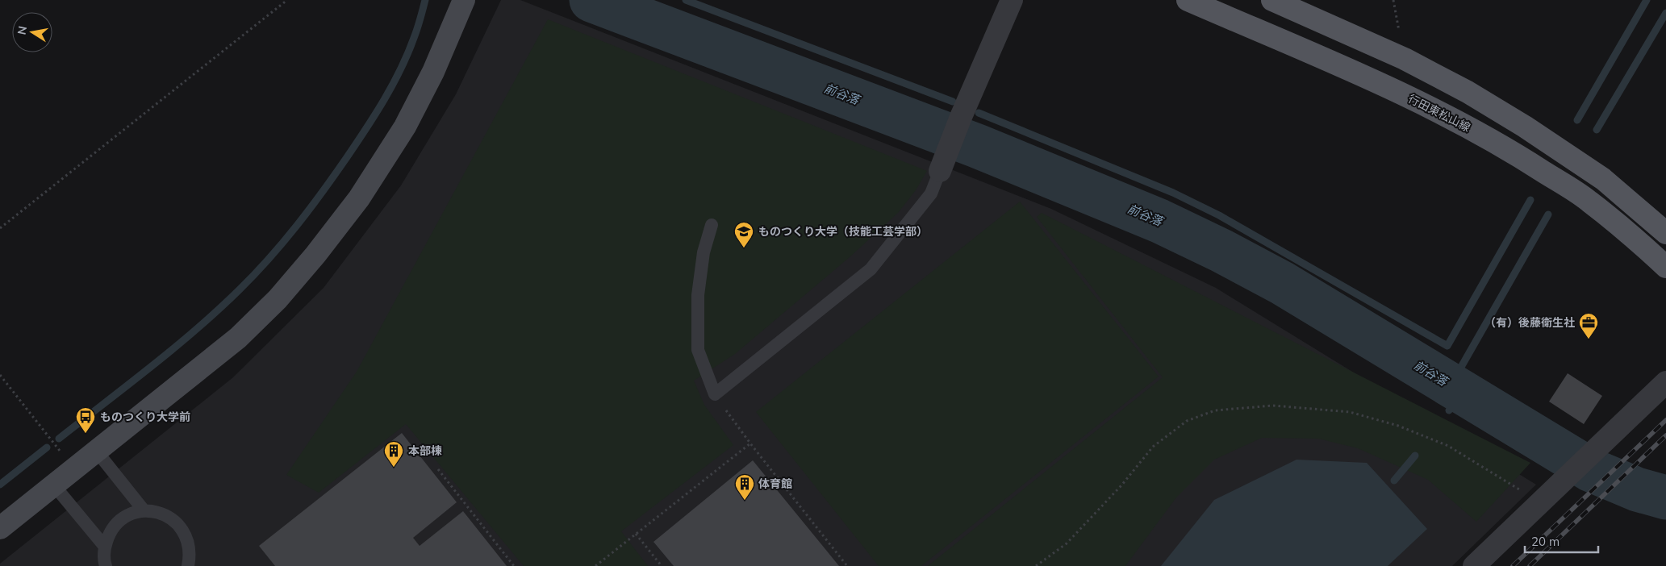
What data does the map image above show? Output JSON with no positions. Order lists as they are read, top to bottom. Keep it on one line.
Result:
{"streets":{"main road":["行田東松山線"]},"water":["前谷落"],"places":{"school or university":["ものつくり大学（技能工芸学部）"],"office":["（有）後藤衛生社"],"bus stop":["ものつくり大学前"],"building":["本部棟","体育館"]},"scale_bar":"20 m","north":"left"}
